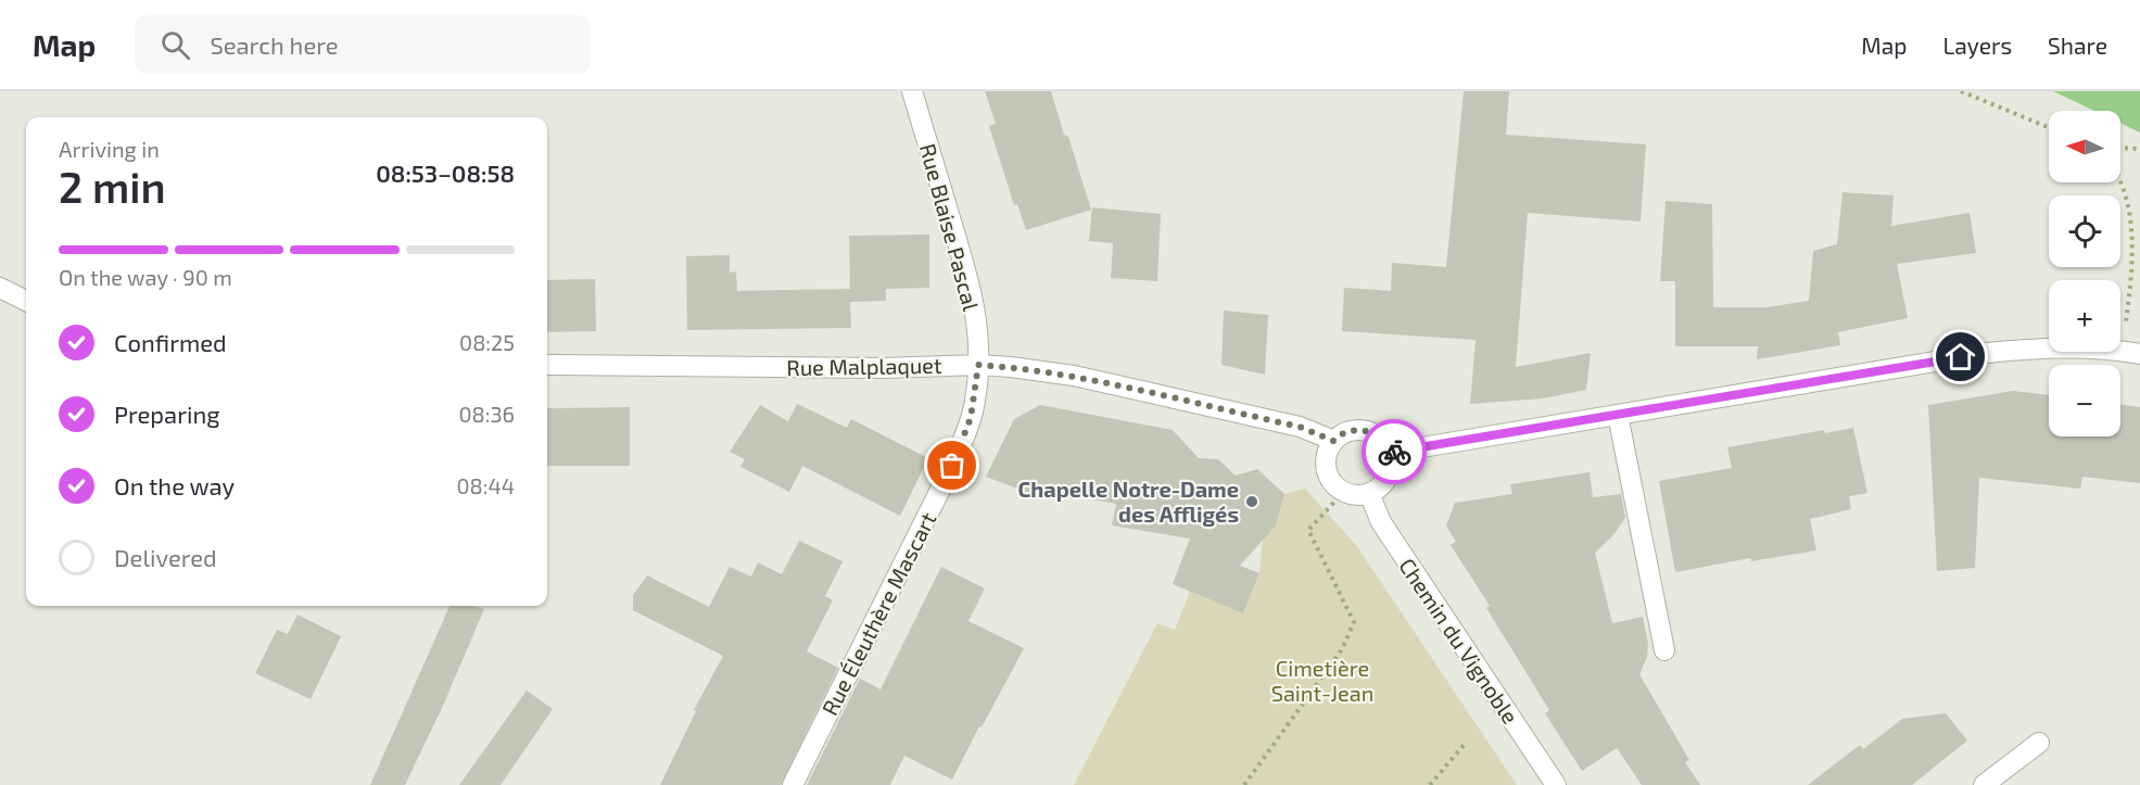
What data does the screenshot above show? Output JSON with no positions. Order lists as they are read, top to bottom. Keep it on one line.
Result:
{"streets":{"street":["Rue Blaise Pascal","Rue Malplaquet","Rue Éleuthère Mascart","Chemin du Vignoble"]},"crossings":[["Rue Blaise Pascal","Rue Malplaquet"],["Rue Blaise Pascal","Rue Éleuthère Mascart"],["Rue Malplaquet","Rue Éleuthère Mascart"],["Rue Malplaquet","Chemin du Vignoble"]],"parks":["Cimetière Saint-Jean"],"places":["Chapelle Notre-Dame des Affligés"],"north":"left","page":{"header":"Map","search":"Search here","nav":["Map","Layers","Share"],"map_buttons":["+","−"],"heading":["2 min","Arriving in","08:53–08:58"],"bar":"On the way · 90 m","list":[["Confirmed","08:25"],["Preparing","08:36"],["On the way","08:44"],"Delivered"]}}
